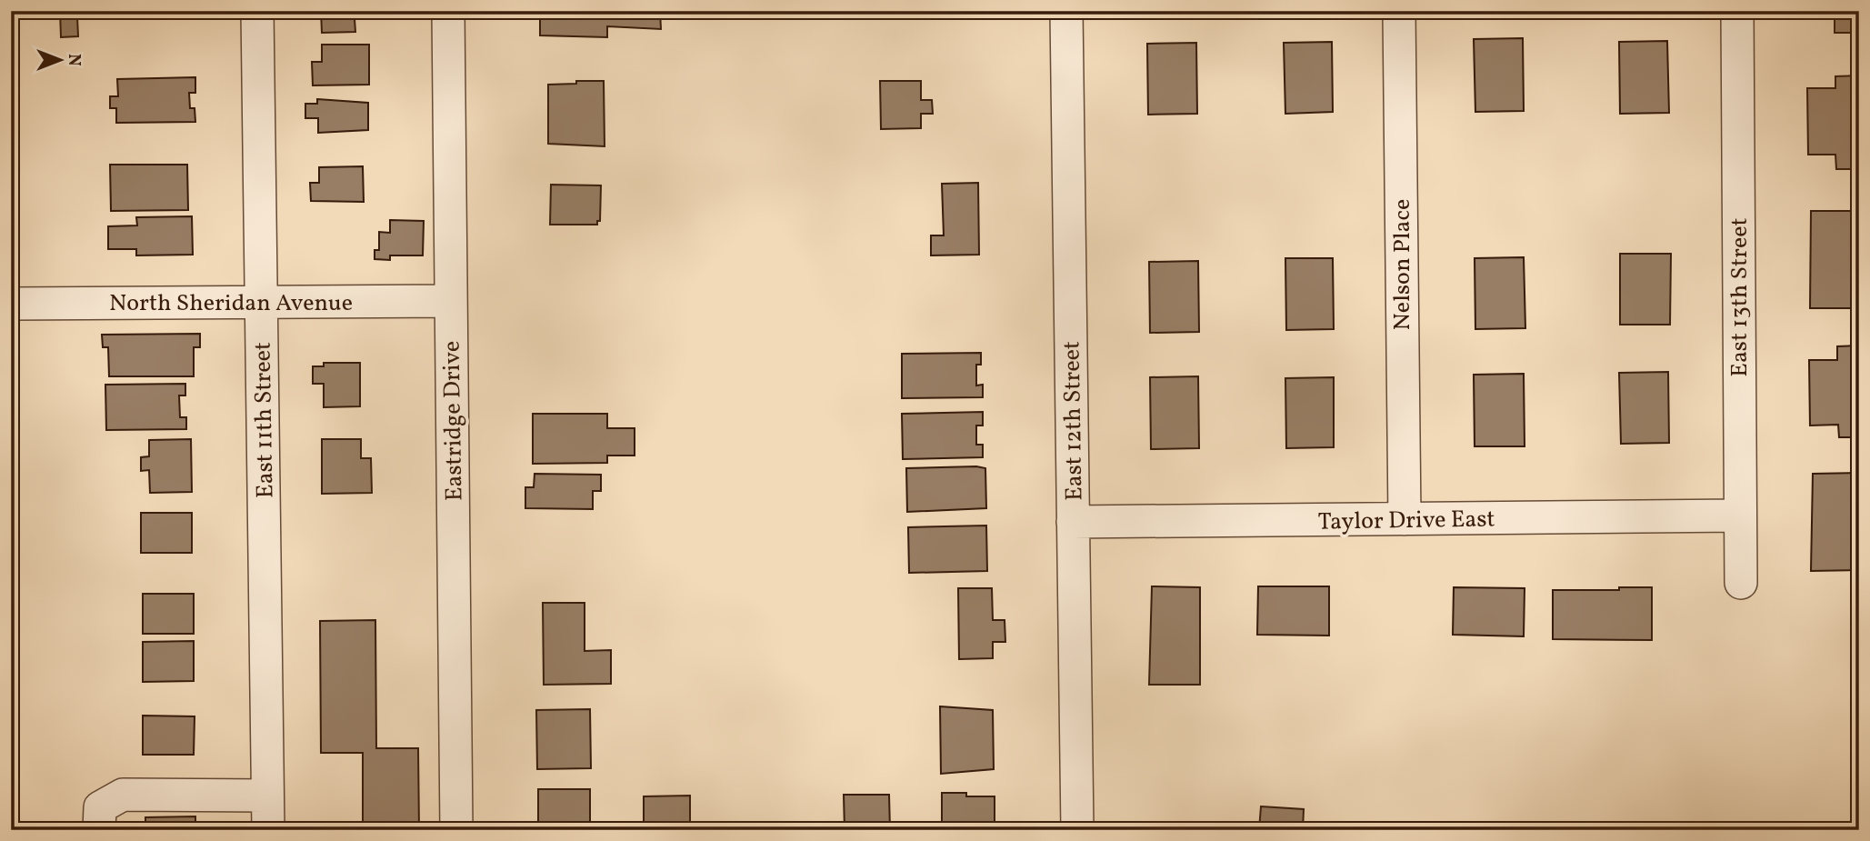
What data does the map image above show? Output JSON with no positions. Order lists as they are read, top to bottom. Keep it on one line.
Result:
{"streets":{"street":["Nelson Place","East 13th Street","North Sheridan Avenue","East 11th Street","Eastridge Drive","East 12th Street","Taylor Drive East"]},"crossings":[["Nelson Place","Taylor Drive East"],["East 13th Street","Taylor Drive East"],["North Sheridan Avenue","East 11th Street"],["North Sheridan Avenue","Eastridge Drive"],["East 12th Street","Taylor Drive East"]],"north":"right"}
